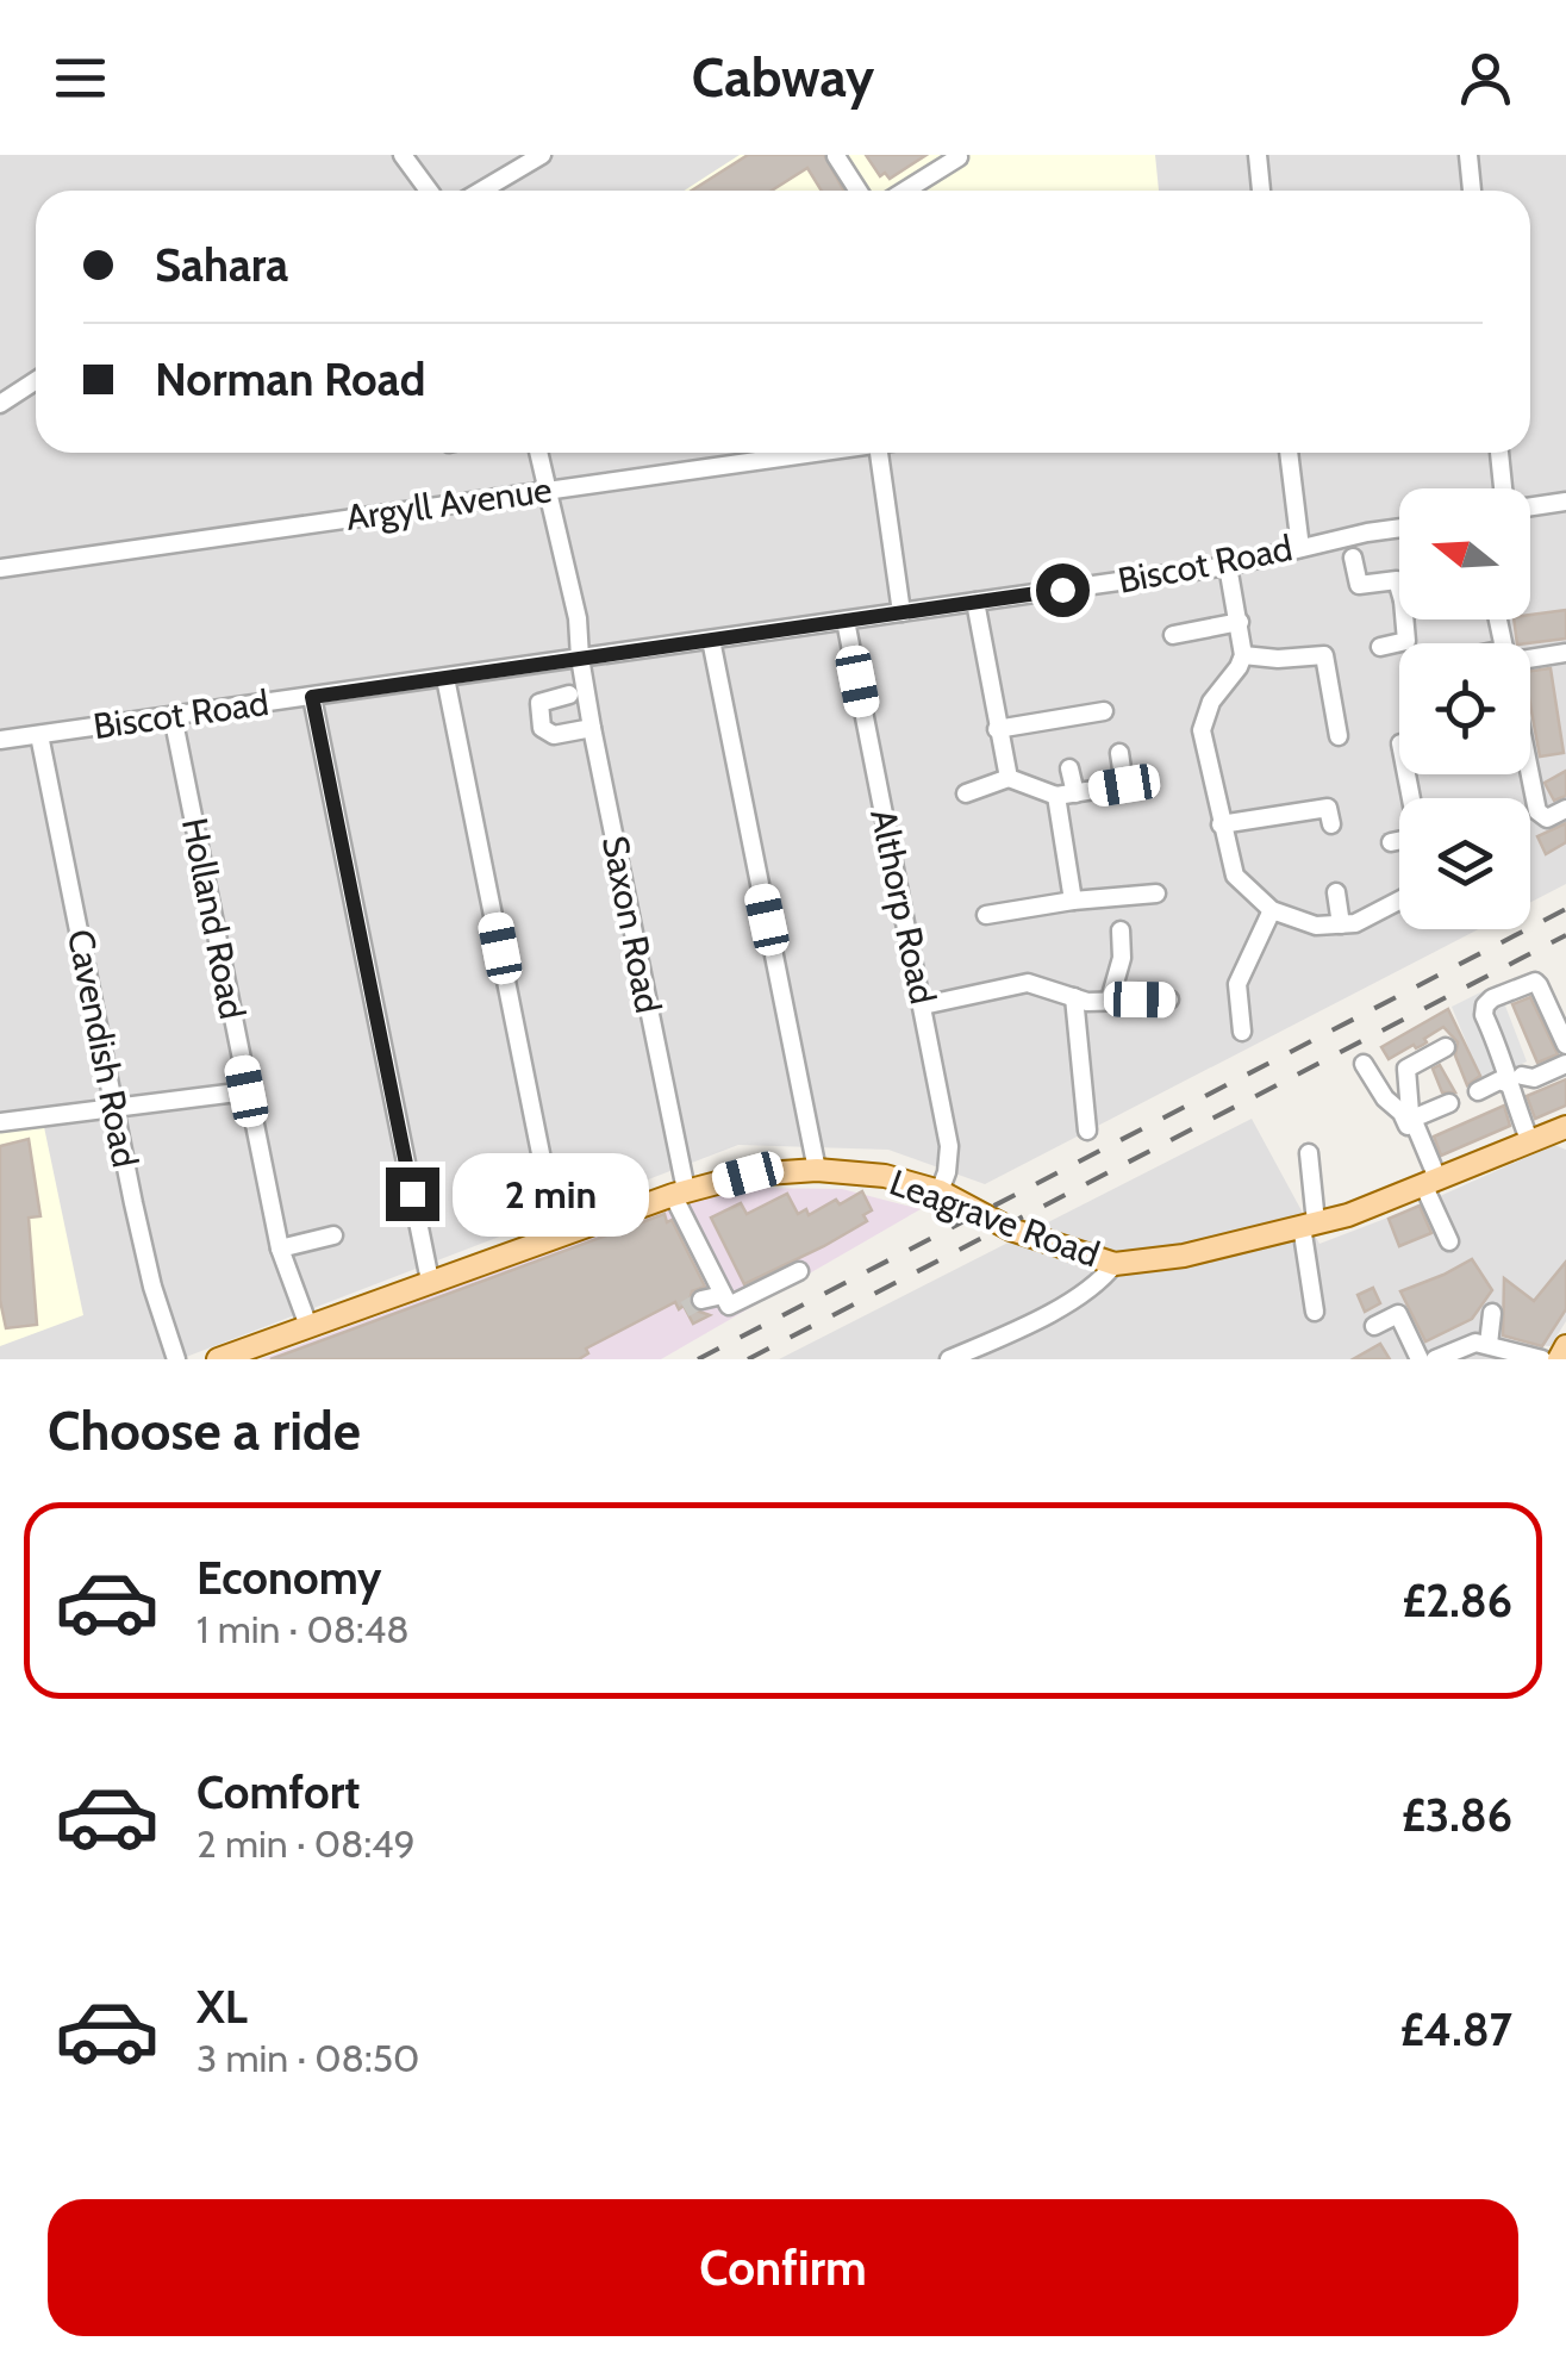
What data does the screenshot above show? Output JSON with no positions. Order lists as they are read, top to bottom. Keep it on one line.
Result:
{"streets":{"main road":["Leagrave Road"],"street":["Argyll Avenue","Biscot Road","Althorp Road","Holland Road","Saxon Road","Cavendish Road"]},"crossings":[["Argyll Avenue","Saxon Road"],["Biscot Road","Althorp Road"],["Biscot Road","Holland Road"],["Biscot Road","Saxon Road"],["Biscot Road","Cavendish Road"],["Althorp Road","Leagrave Road"],["Holland Road","Leagrave Road"],["Saxon Road","Leagrave Road"]],"north":"left","page":{"header":"Cabway","banner":["Sahara","Norman Road"],"bubble":"2 min","heading":"Choose a ride","list":[{"name":"Economy","note":"1 min · 08:48","value":"£2.86"},{"name":"Comfort","note":"2 min · 08:49","value":"£3.86"},{"name":"XL","note":"3 min · 08:50","value":"£4.87"}],"buttons":"Confirm"}}
